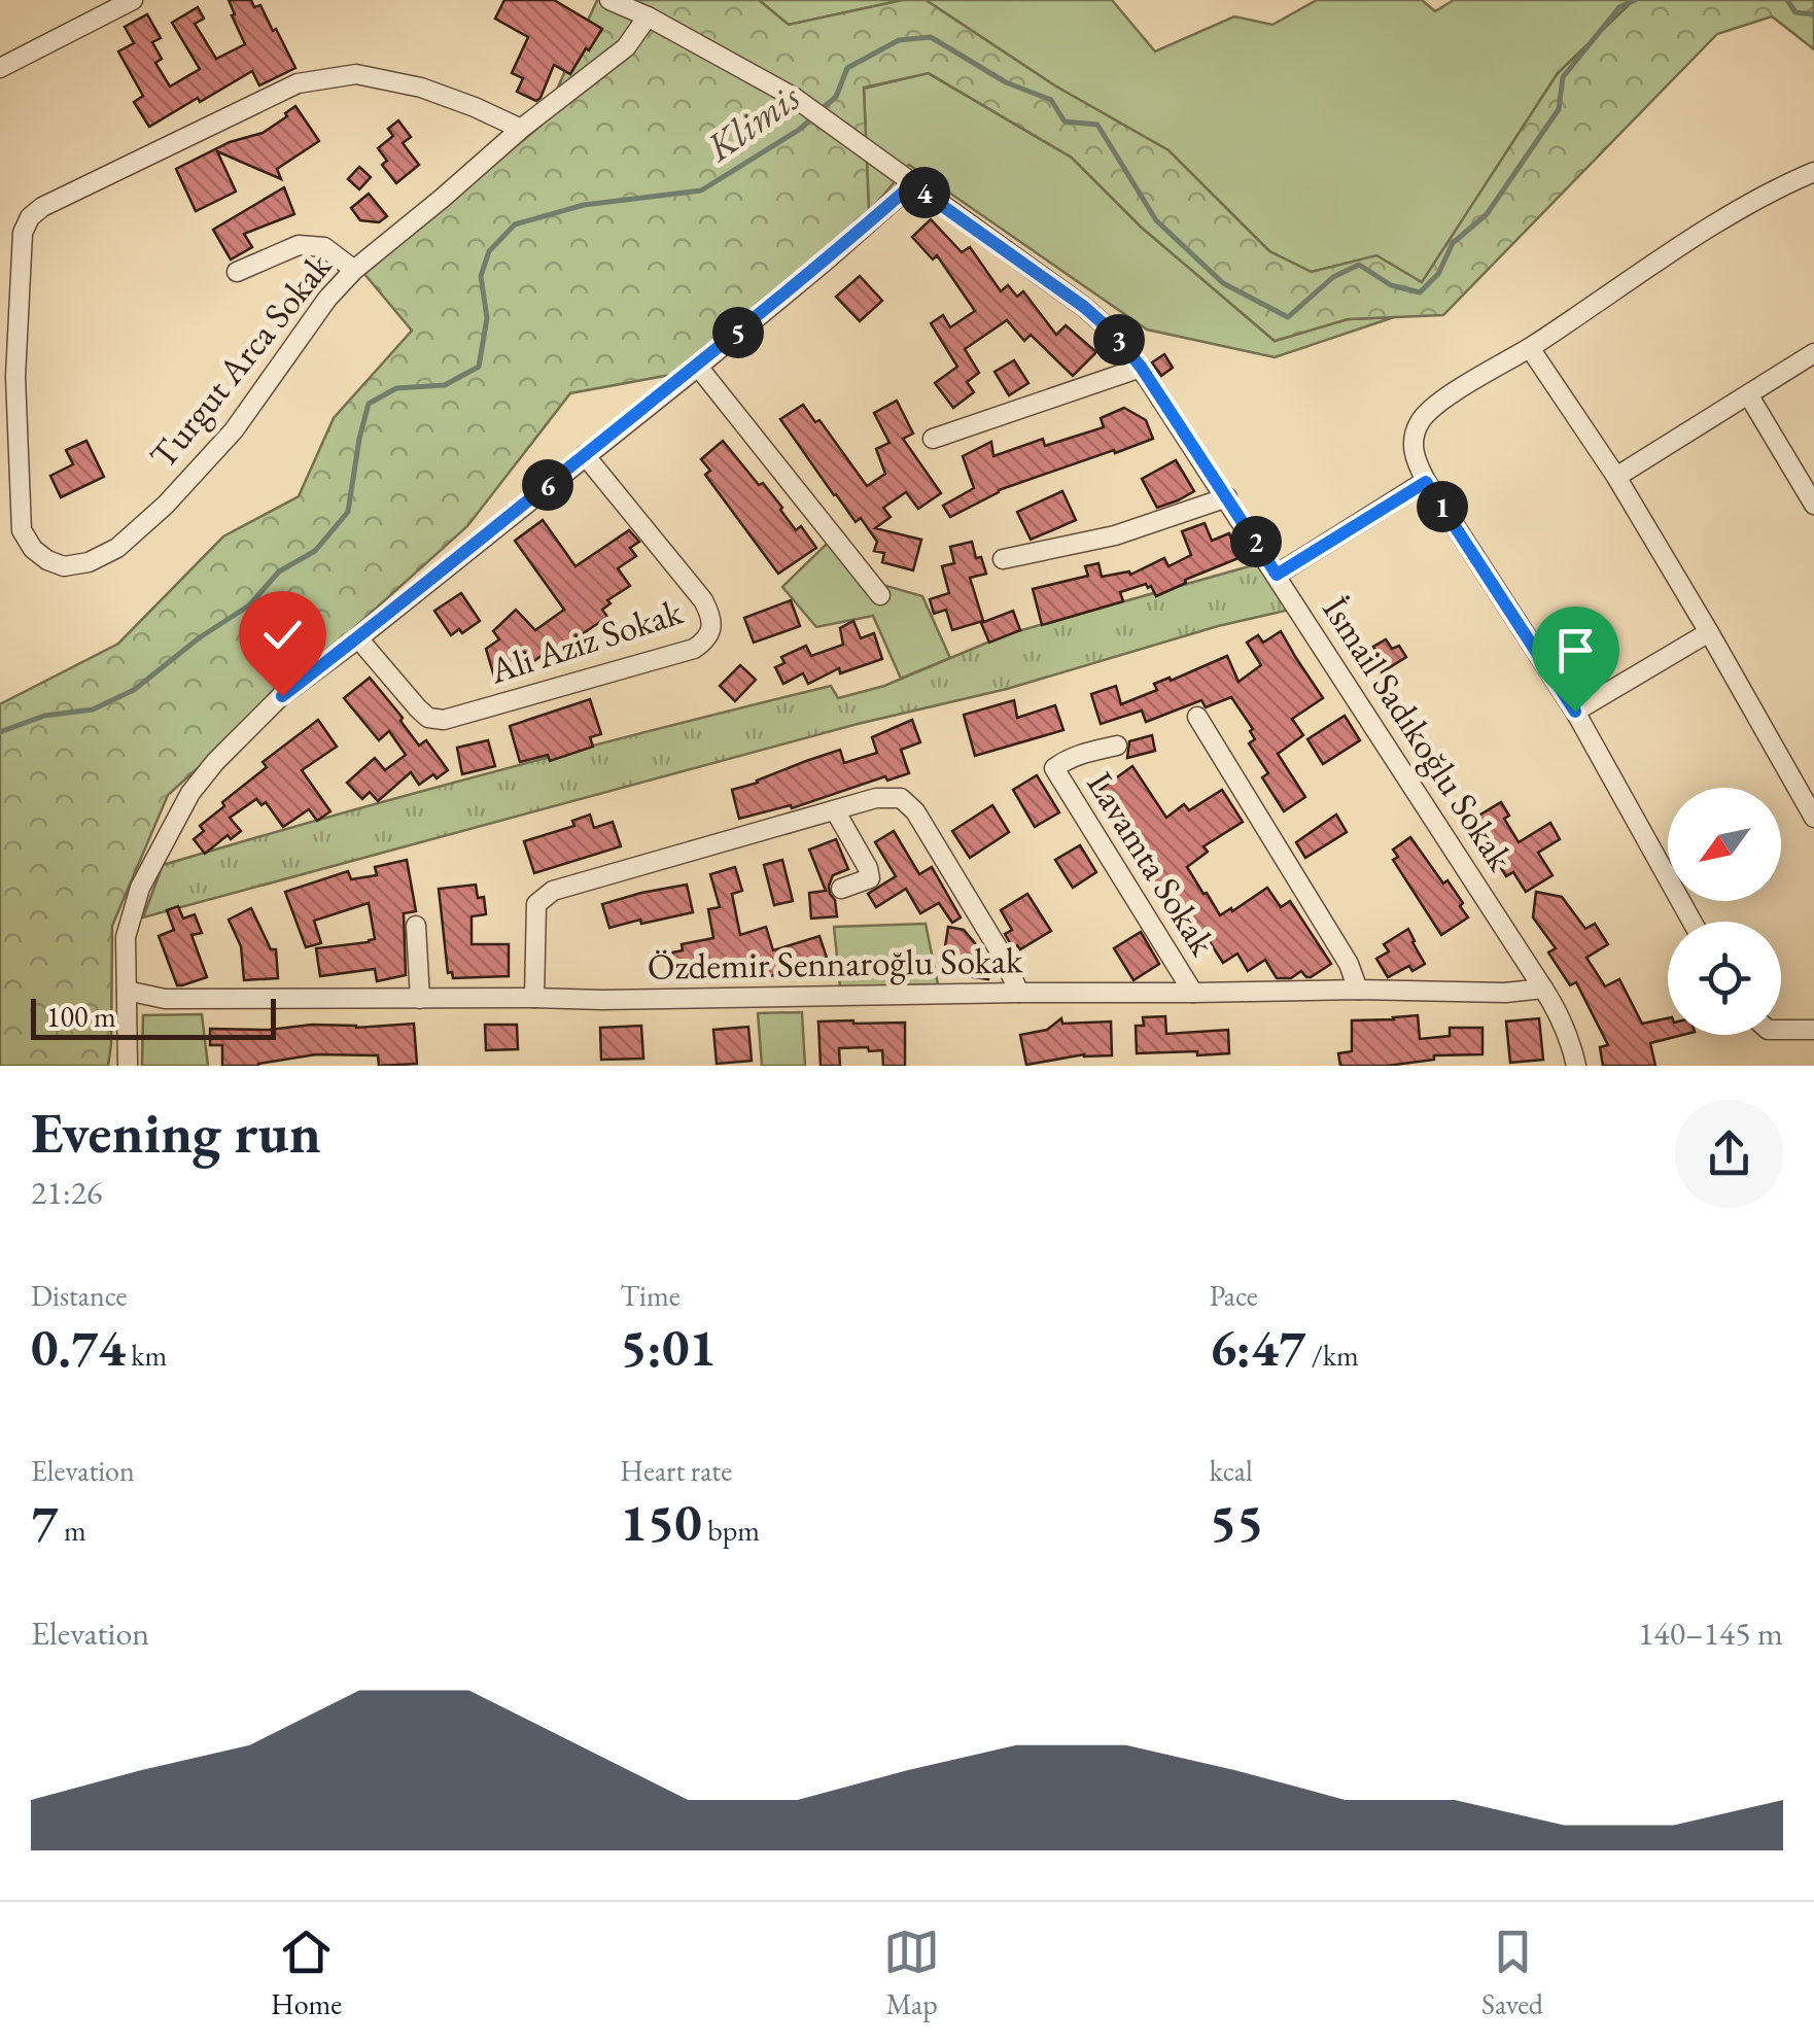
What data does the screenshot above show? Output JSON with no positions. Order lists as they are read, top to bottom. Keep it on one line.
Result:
{"streets":{"street":["Turgut Arca Sokak","Ali Aziz Sokak","İsmail Sadıkoğlu Sokak","Lavamta Sokak","Özdemir Sennaroğlu Sokak"]},"crossings":[["Turgut Arca Sokak","İsmail Sadıkoğlu Sokak"],["İsmail Sadıkoğlu Sokak","Özdemir Sennaroğlu Sokak"],["Lavamta Sokak","Özdemir Sennaroğlu Sokak"]],"water":["Klimis"],"scale_bar":"100 m","north":"bottom left","page":{"pins":["4","5","3","6","1","2"],"scale":"100 m","heading":["Evening run","21:26"],"stats":[["Distance","0.74 km"],["Time","5:01"],["Pace","6:47 /km"],["Elevation","7 m"],["Heart rate","150 bpm"],["kcal","55"]],"chart":["Elevation","140–145 m"],"tabs":["Home","Map","Saved"]}}
